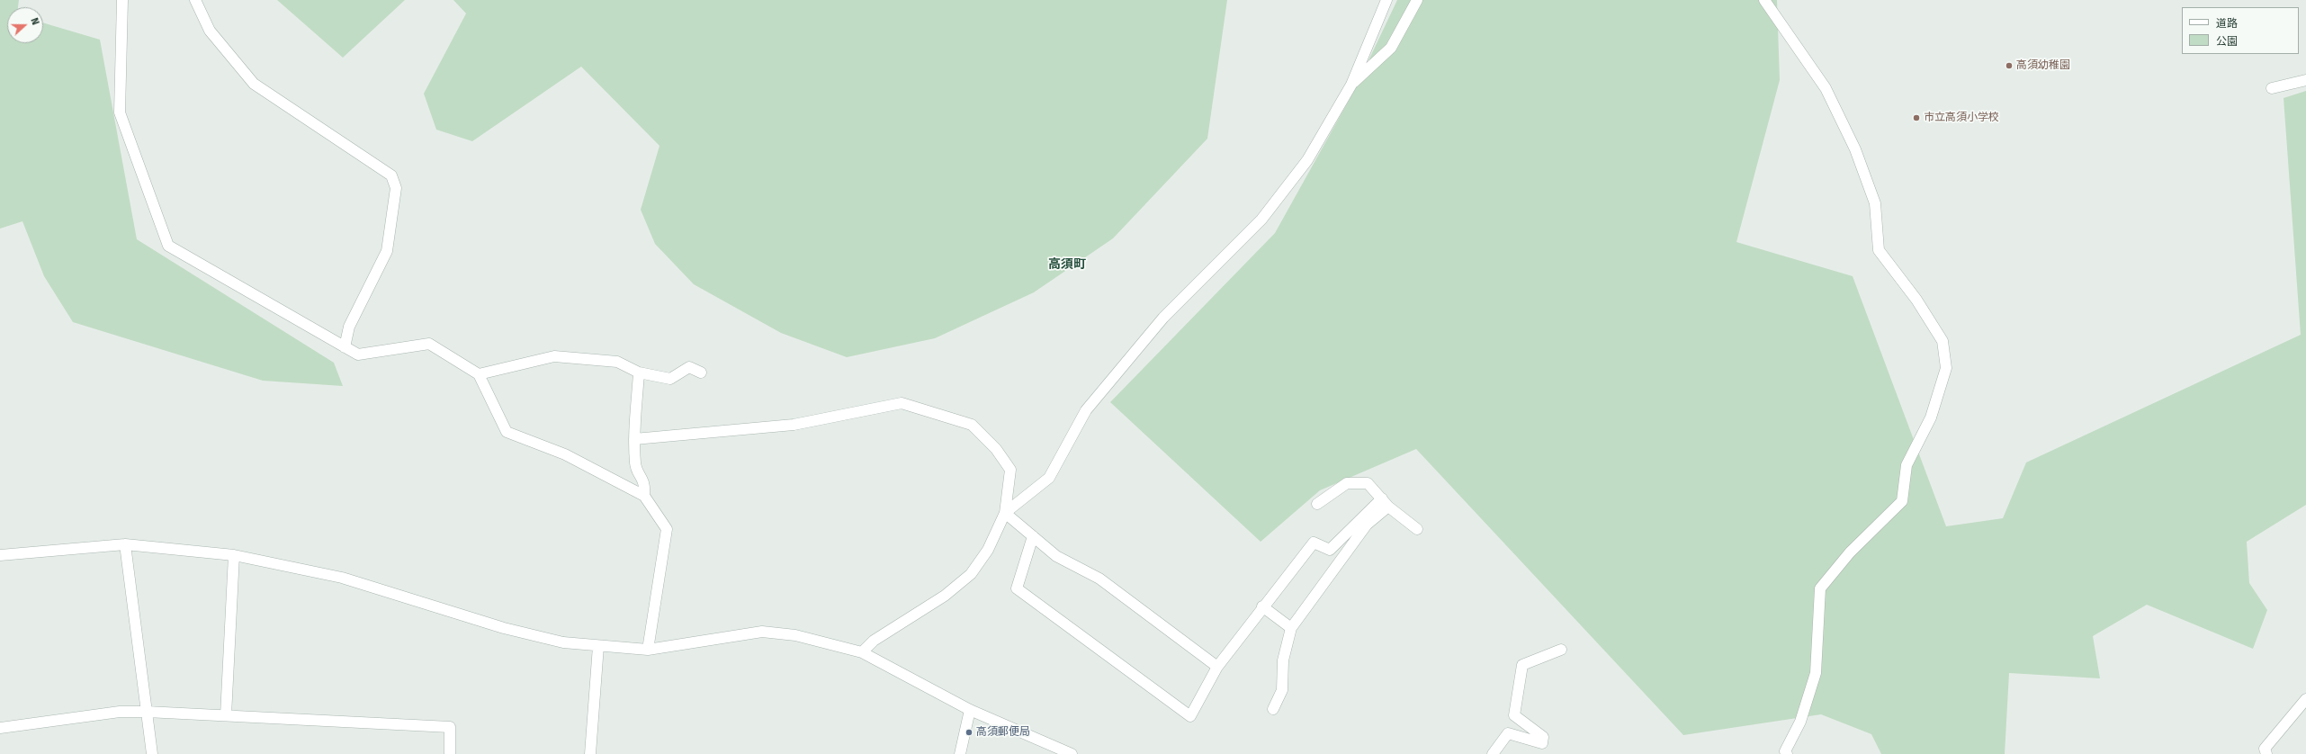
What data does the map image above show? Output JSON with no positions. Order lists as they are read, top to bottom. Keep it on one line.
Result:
{"districts":["高須町"],"places":["高須幼稚園","市立高須小学校","高須郵便局"],"legend":["道路","公園"],"north":"right"}
